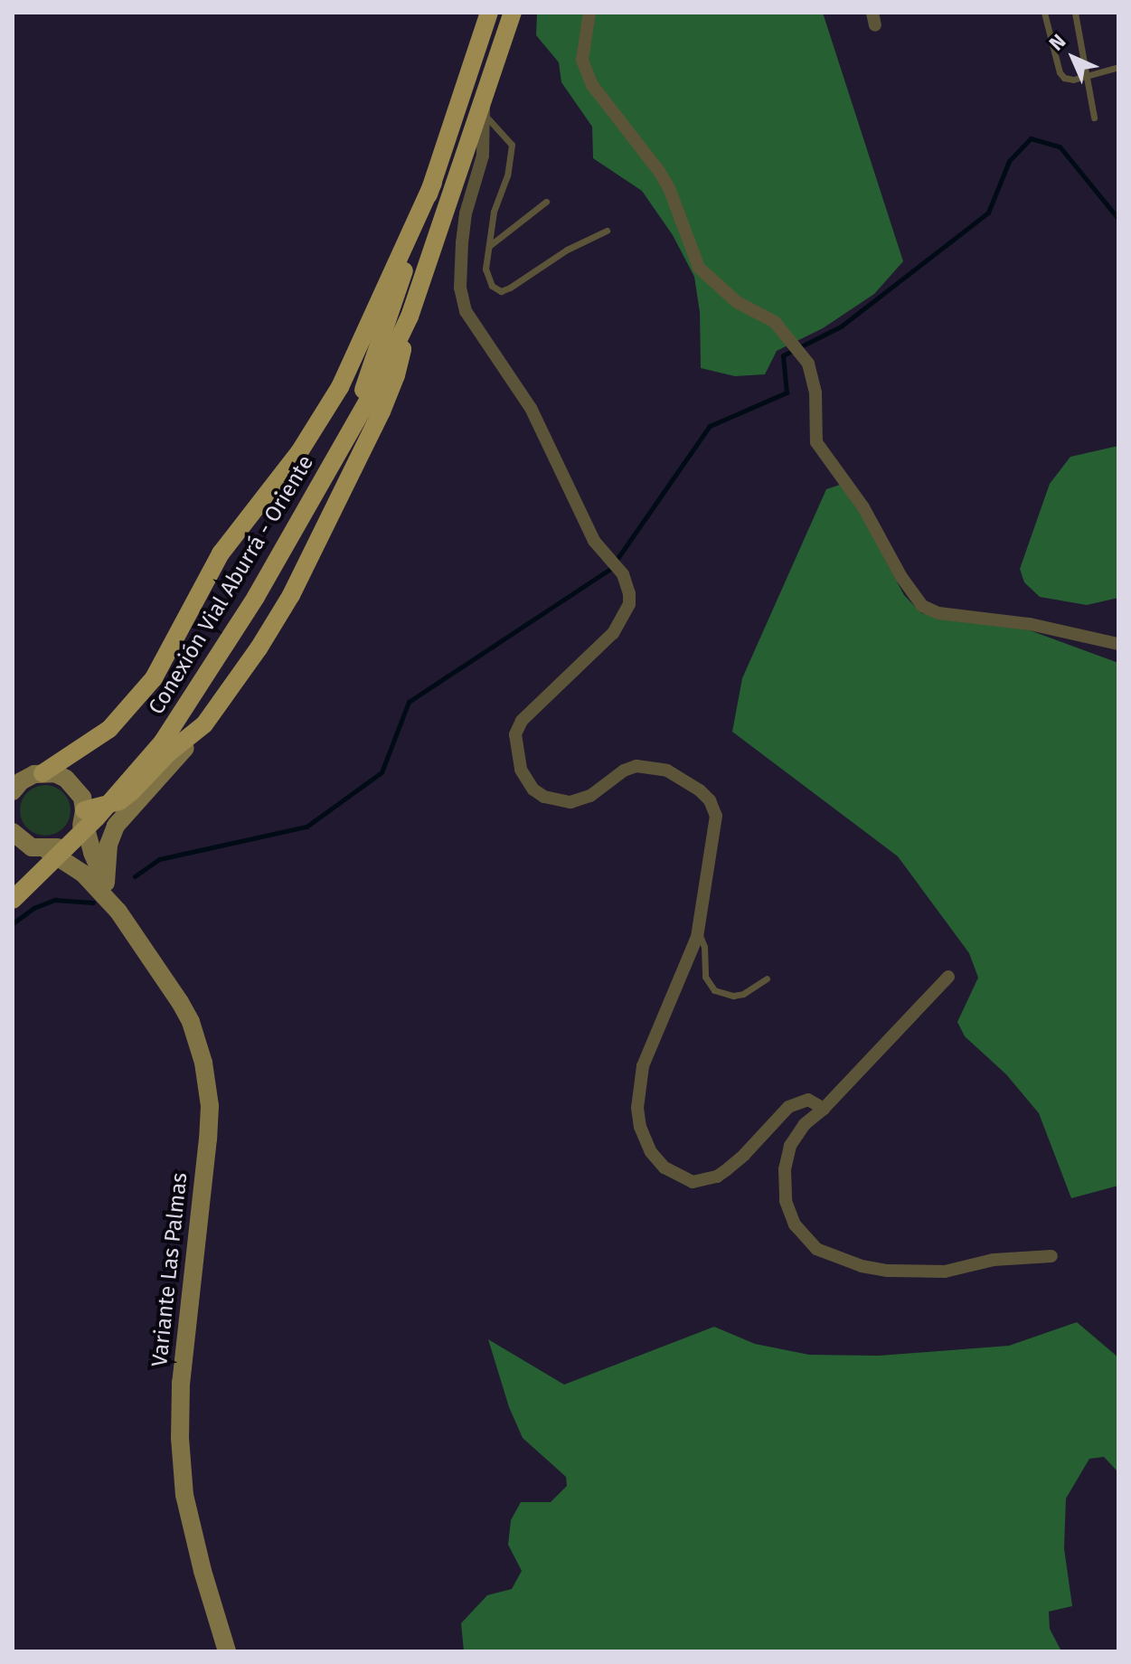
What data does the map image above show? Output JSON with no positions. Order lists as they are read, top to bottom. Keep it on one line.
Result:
{"streets":{"main road":["Conexión Vial Aburrá - Oriente","Variante Las Palmas"]},"north":"top left"}
